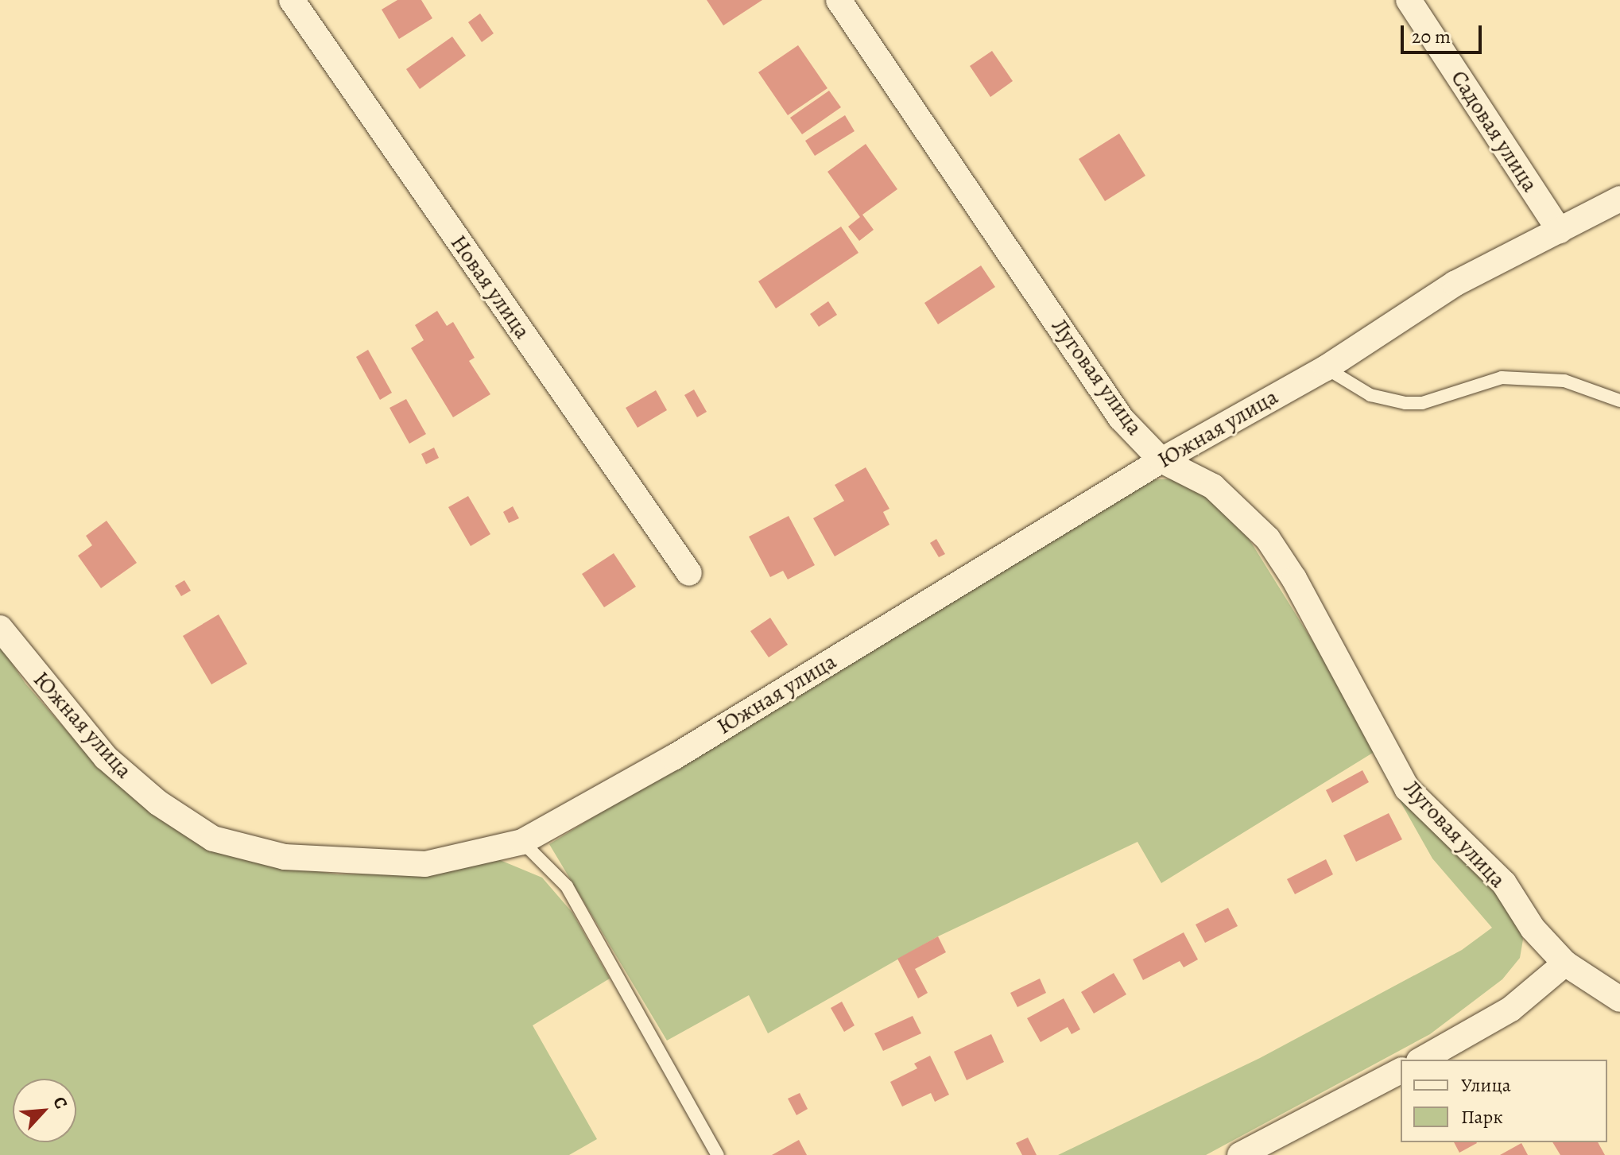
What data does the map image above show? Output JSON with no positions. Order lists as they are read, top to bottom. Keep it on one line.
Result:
{"streets":{"street":["Садовая улица","Новая улица","Луговая улица","Южная улица"]},"crossings":[["Садовая улица","Южная улица"],["Луговая улица","Южная улица"]],"legend":["Улица","Парк"],"scale_bar":"20 m","north":"top right"}
